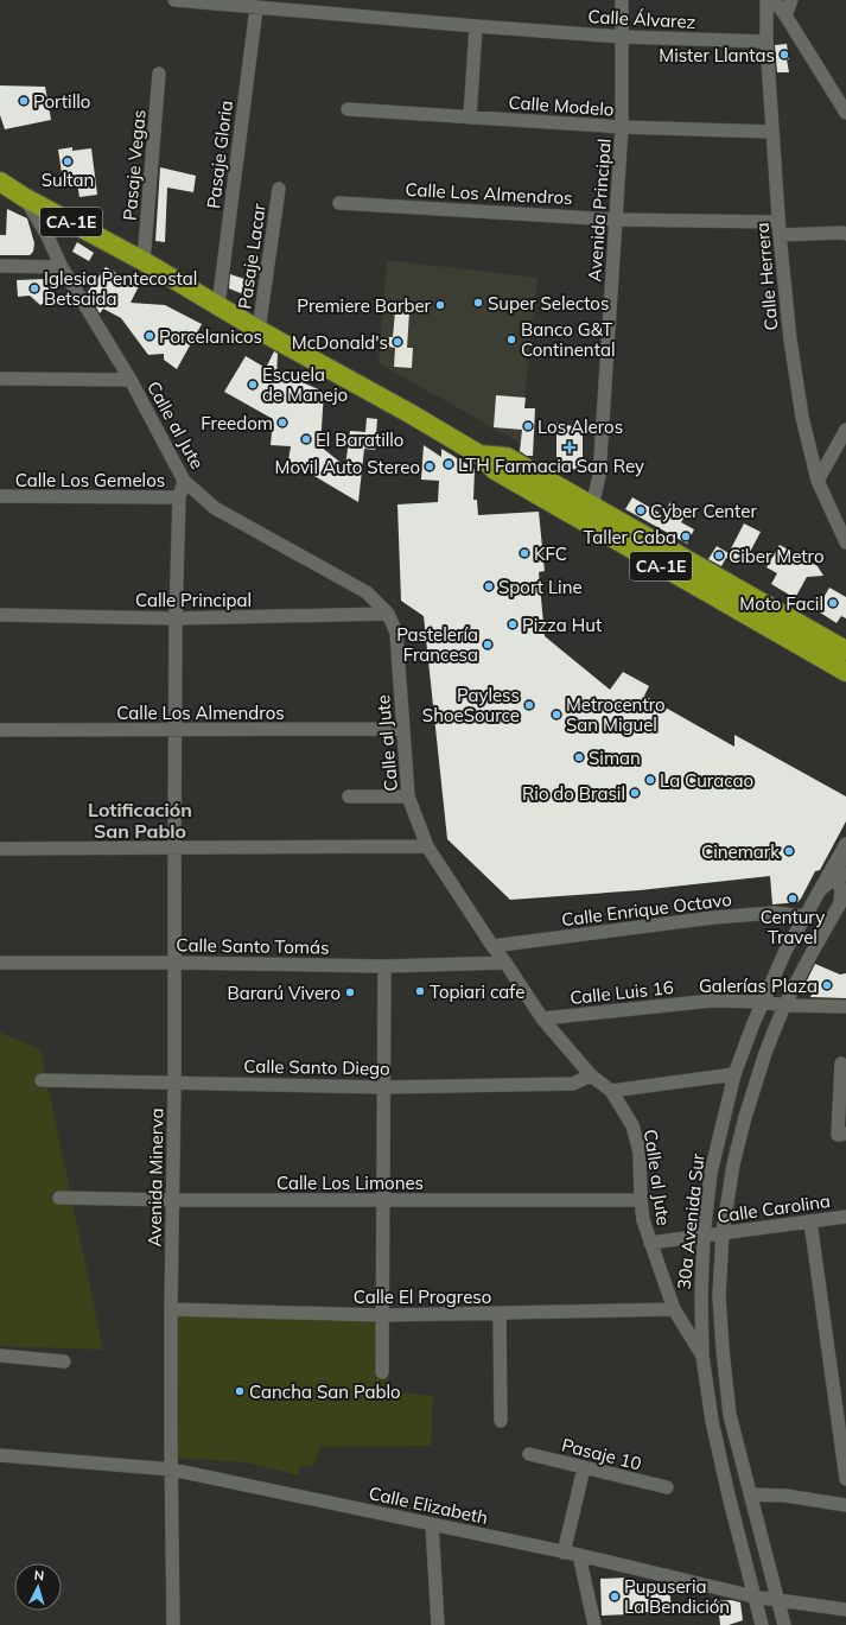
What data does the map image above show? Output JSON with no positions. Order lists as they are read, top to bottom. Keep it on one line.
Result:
{"streets":{"highway":["CA-1E"],"street":["Calle Álvarez","Calle Modelo","Pasaje Gloria","Pasaje Vegas","Calle Los Almendros","Avenida Principal","Pasaje Lacar","Calle Herrera","Calle al Jute","Calle Los Gemelos","Calle Principal","Calle Enrique Octavo","Calle Santo Tomás","Calle Luis 16","Calle Santo Diego","Avenida Minerva","Calle Los Limones","Calle Carolina","30a Avenida Sur","Calle El Progreso","Pasaje 10","Calle Elizabeth"]},"crossings":[["Calle Álvarez","Pasaje Gloria"],["Calle Álvarez","Avenida Principal"],["Calle Álvarez","Calle Herrera"],["Calle Modelo","Avenida Principal"],["Calle Modelo","Calle Herrera"],["Pasaje Gloria","CA-1E"],["Pasaje Vegas","CA-1E"],["Calle Los Almendros","Avenida Principal"],["Calle Los Almendros","Calle Herrera"],["Calle Los Almendros","Calle al Jute"],["Calle Los Almendros","Avenida Minerva"],["Avenida Principal","CA-1E"],["CA-1E","Pasaje Lacar"],["CA-1E","Calle al Jute"],["Calle al Jute","Calle Principal"],["Calle al Jute","Calle Enrique Octavo"],["Calle al Jute","Calle Santo Tomás"],["Calle al Jute","Calle Luis 16"],["Calle al Jute","Calle Santo Diego"],["Calle al Jute","Avenida Minerva"],["Calle al Jute","Calle Los Limones"],["Calle al Jute","Calle Carolina"],["Calle al Jute","30a Avenida Sur"],["Calle al Jute","Calle El Progreso"],["Calle Los Gemelos","Avenida Minerva"],["Calle Principal","Avenida Minerva"],["Calle Enrique Octavo","30a Avenida Sur"],["Calle Santo Tomás","Avenida Minerva"],["Calle Luis 16","30a Avenida Sur"],["Calle Santo Diego","Avenida Minerva"],["Avenida Minerva","Calle Los Limones"],["Avenida Minerva","Calle El Progreso"],["Avenida Minerva","Calle Elizabeth"],["Calle Carolina","30a Avenida Sur"],["30a Avenida Sur","Calle Elizabeth"]],"districts":["Lotificación San Pablo"],"places":{"other":["Mister Llantas","Portillo","Sultan","Iglesia Pentecostal Betsaida","Super Selectos","Premiere Barber","Porcelanicos","Banco G&T Continental","McDonald's","Escuela de Manejo","Freedom","Los Aleros","El Baratillo","LTH","Movil Auto Stereo","Cyber Center","Taller Caba","KFC","Ciber Metro","Sport Line","Moto Facil","Pizza Hut","Pastelería Francesa","Payless ShoeSource","Metrocentro San Miguel","Siman","La Curacao","Rio do Brasil","Cinemark","Century Travel","Galerías Plaza","Topiari cafe","Bararú Vivero","Cancha San Pablo","Pupuseria La Bendición"],"health":["Farmacia San Rey"]},"north":"top"}
